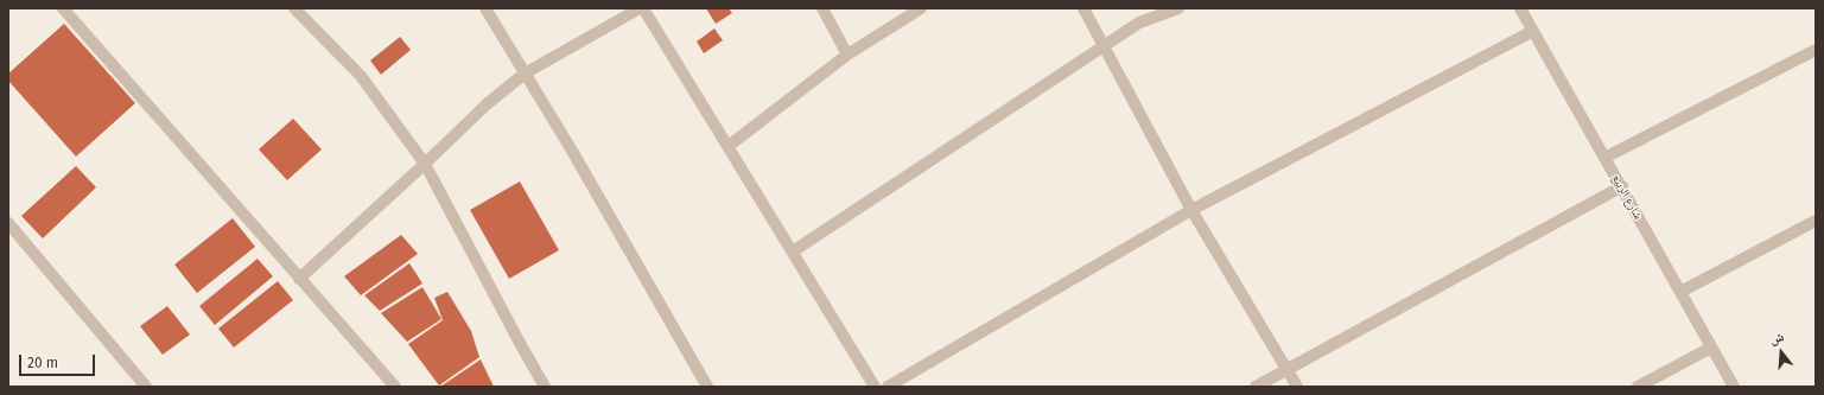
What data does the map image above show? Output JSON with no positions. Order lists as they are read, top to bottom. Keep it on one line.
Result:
{"streets":{"street":["شارع الربيع"]},"scale_bar":"20 m","north":"top"}
